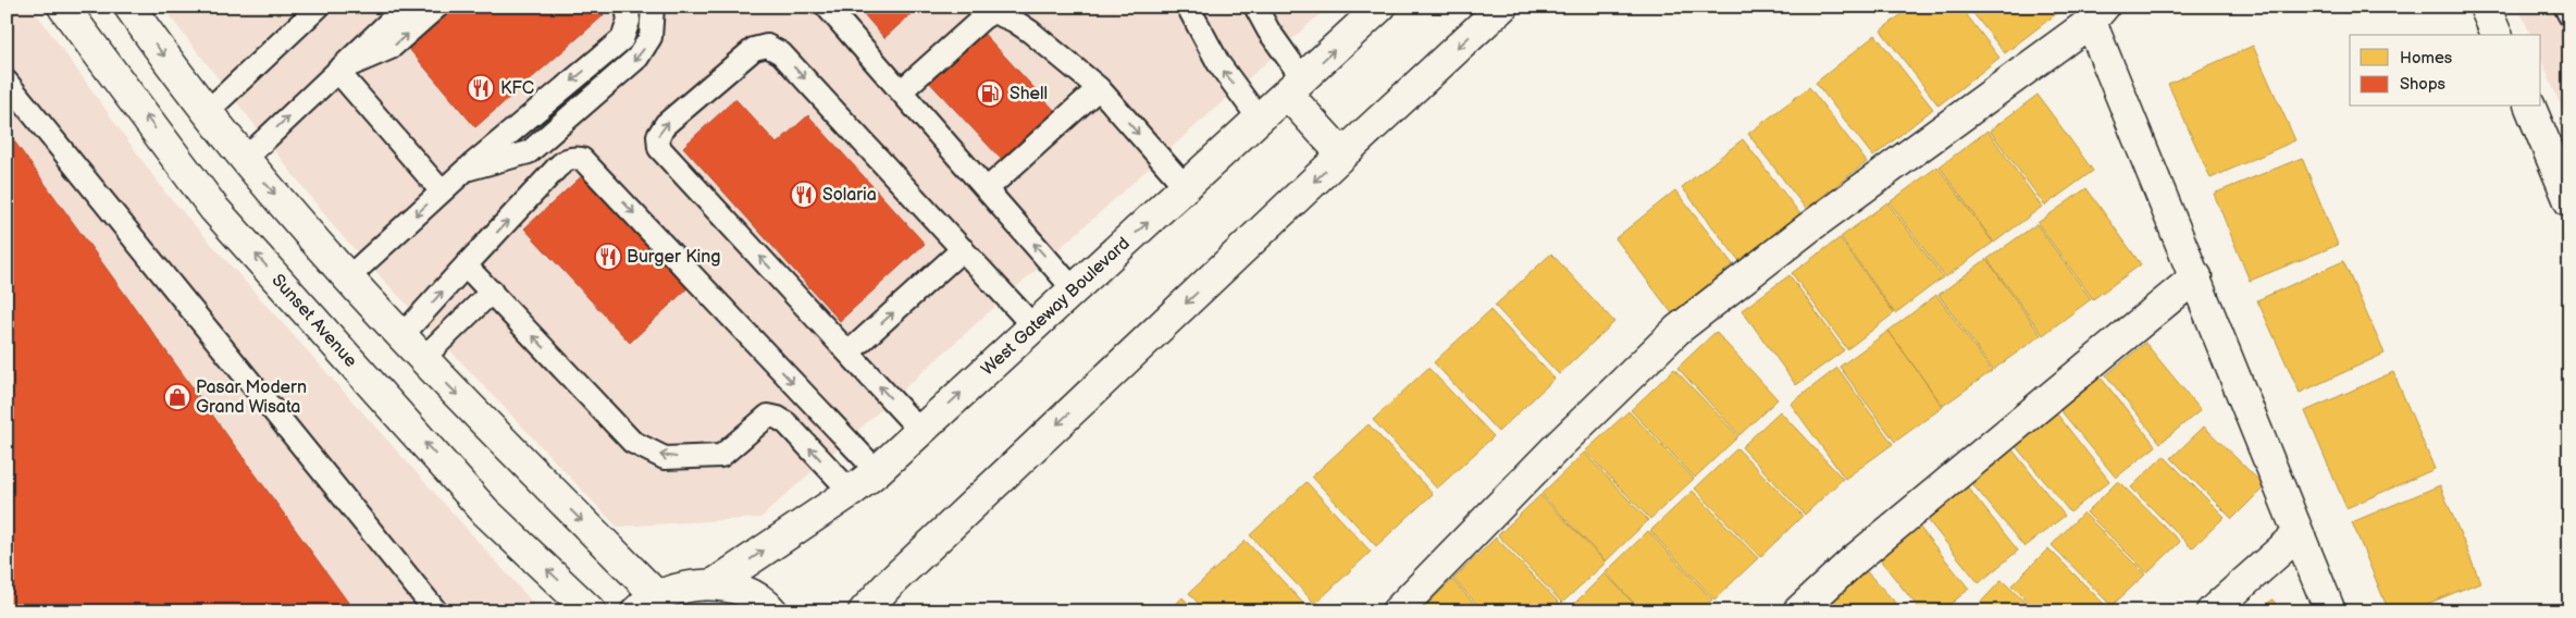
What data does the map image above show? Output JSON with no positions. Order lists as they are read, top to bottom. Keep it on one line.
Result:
{"streets":{"main road":["West Gateway Boulevard","Sunset Avenue"]},"places":{"restaurant":["KFC","Solaria","Burger King"],"fuel station":["Shell"],"shop":["Pasar Modern Grand Wisata"]},"legend":["Homes","Shops"]}
